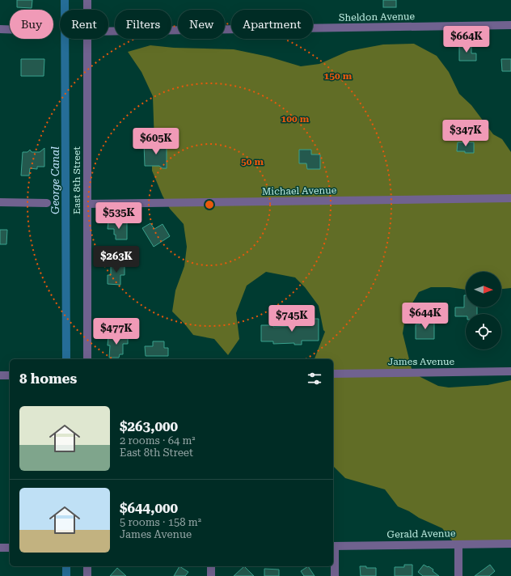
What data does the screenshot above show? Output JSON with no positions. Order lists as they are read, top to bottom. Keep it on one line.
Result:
{"streets":{"street":["Sheldon Avenue","East 8th Street","Michael Avenue","James Avenue","Gerald Avenue"]},"crossings":[["East 8th Street","Michael Avenue"]],"water":["George Canal"],"north":"right","page":{"chip":["Buy","Rent","Filters","New","Apartment"],"price":["$664K","$347K","$605K","$535K","$263K","$644K","$745K","$477K"],"heading":"8 homes","list":[{"name":"$263,000","note":"2 rooms · 64 m² · East 8th Street"},{"name":"$644,000","note":"5 rooms · 158 m² · James Avenue"}]},"rings":["150 m","100 m","50 m"]}
